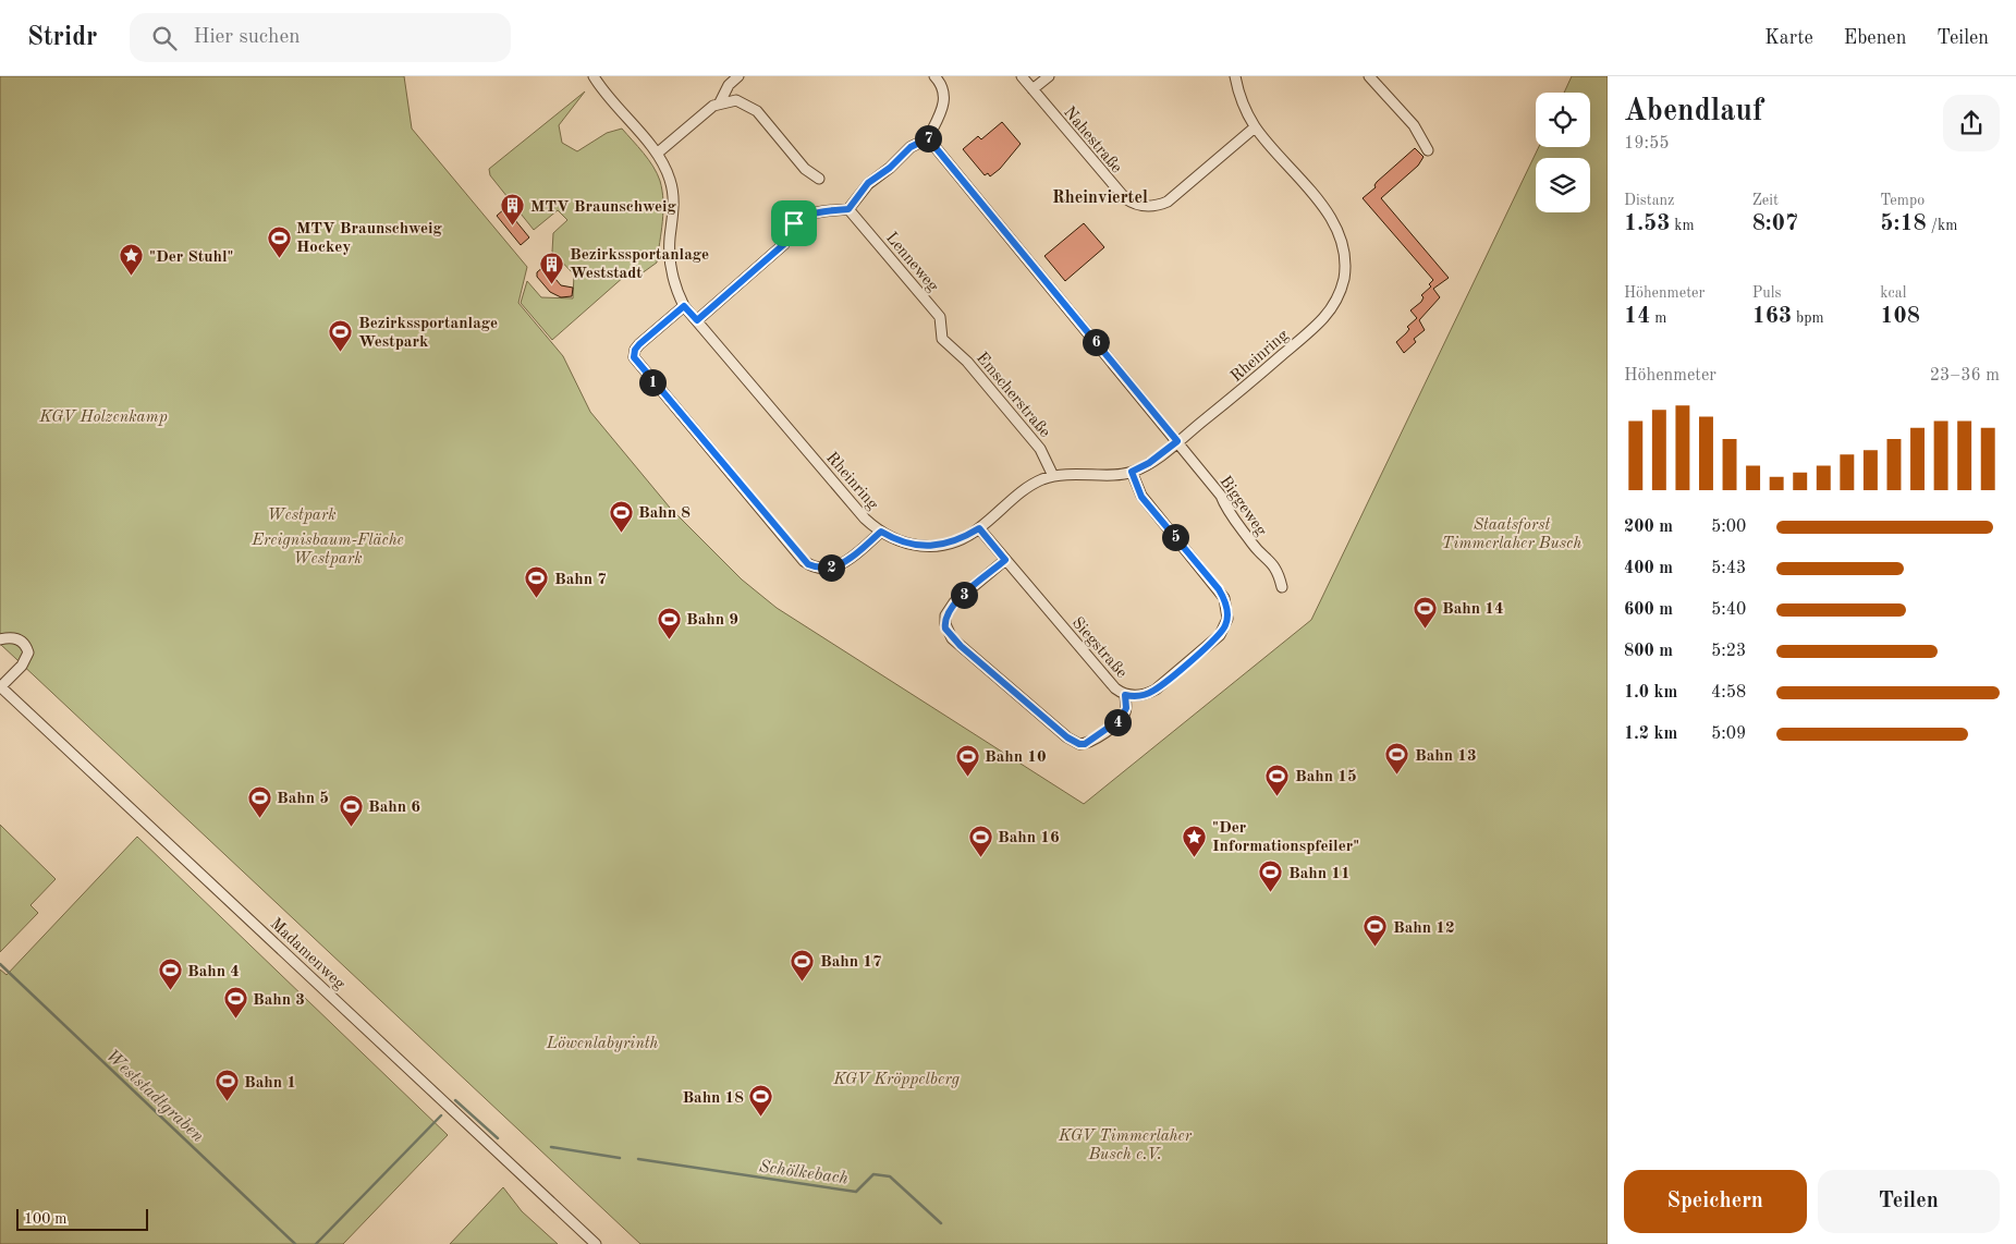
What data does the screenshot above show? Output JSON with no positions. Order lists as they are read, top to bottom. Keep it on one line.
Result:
{"streets":{"street":["Nahestraße","Lenneweg","Rheinring","Emscherstraße","Biggeweg","Siegstraße","Madamenweg"]},"crossings":[["Nahestraße","Rheinring"],["Lenneweg","Emscherstraße"],["Rheinring","Emscherstraße"],["Rheinring","Biggeweg"],["Rheinring","Siegstraße"]],"districts":["Rheinviertel"],"water":["Weststadtgraben","Schölkebach"],"parks":["KGV Holzenkamp","Westpark","Staatsforst Timmerlaher Busch","Ereignisbaum-Fläche Westpark","Löwenlabyrinth","KGV Kröppelberg","KGV Timmerlaher Busch e.V."],"places":{"building":["MTV Braunschweig","Bezirkssportanlage Weststadt"],"sports":["MTV Braunschweig Hockey","Bezirkssportanlage Westpark","Bahn 8","Bahn 7","Bahn 14","Bahn 9","Bahn 13","Bahn 10","Bahn 15","Bahn 5","Bahn 6","Bahn 16","Bahn 11","Bahn 12","Bahn 17","Bahn 4","Bahn 3","Bahn 1","Bahn 18"],"place":["\"Der Stuhl\"","\"Der Informationspfeiler\""]},"scale_bar":"100 m","page":{"header":"Stridr","search":"Hier suchen","nav":["Karte","Ebenen","Teilen"],"heading":["Abendlauf","19:55"],"pins":["7","6","1","5","2","3","4"],"stats":[["Distanz","1.53 km"],["Zeit","8:07"],["Tempo","5:18 /km"],["Höhenmeter","14 m"],["Puls","163 bpm"],["kcal","108"]],"chart":["Höhenmeter","23–36 m"],"list":[{"name":"200 m","note":"5:00"},{"name":"400 m","note":"5:43"},{"name":"600 m","note":"5:40"},{"name":"800 m","note":"5:23"},{"name":"1.0 km","note":"4:58"},{"name":"1.2 km","note":"5:09"}],"buttons":["Speichern","Teilen"],"scale":"100 m"}}
